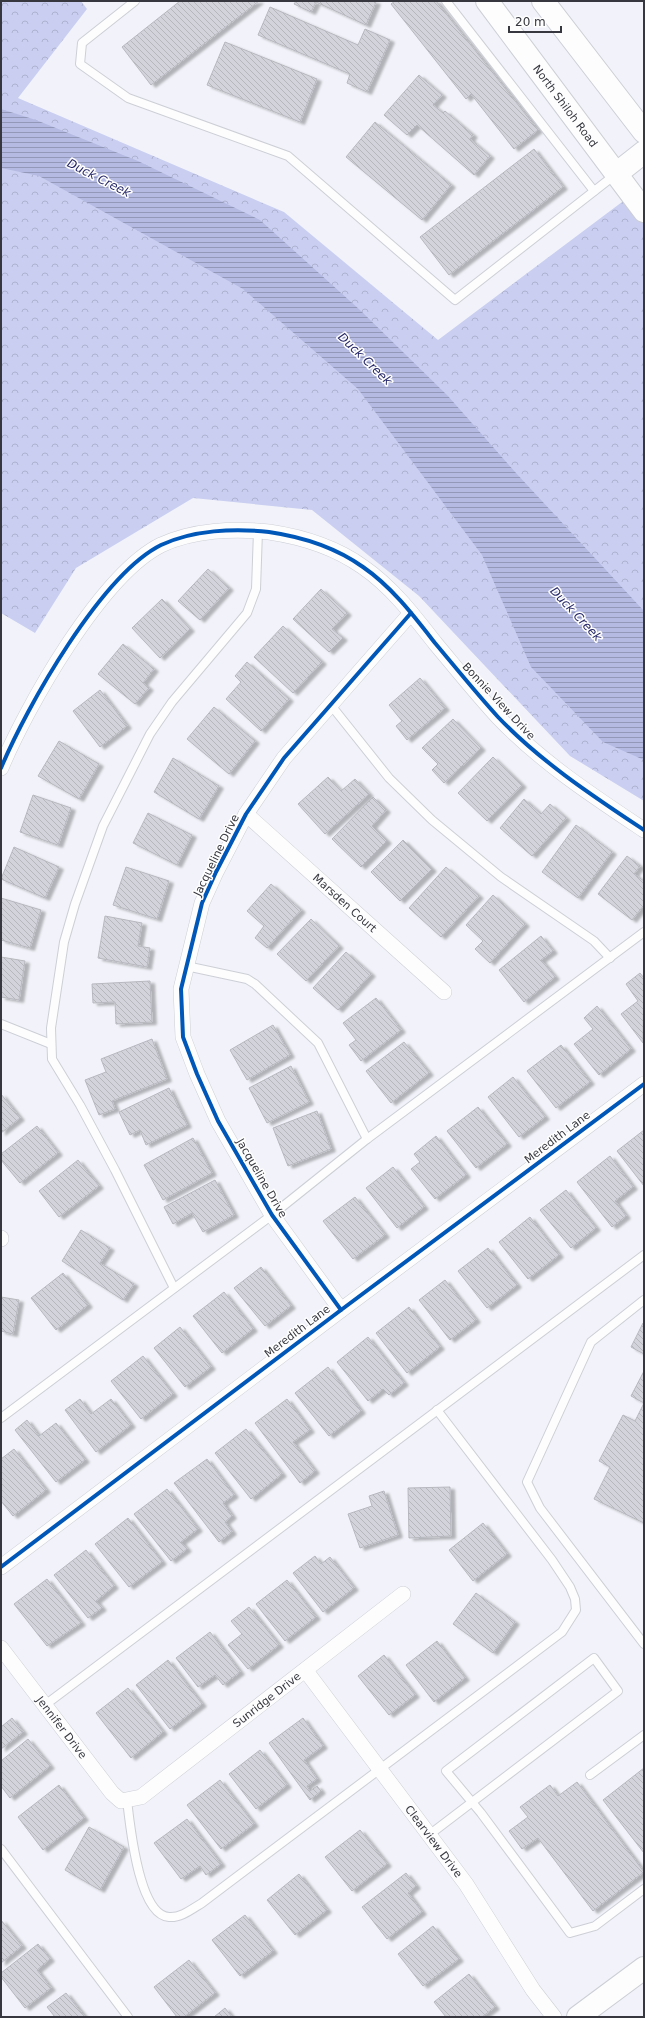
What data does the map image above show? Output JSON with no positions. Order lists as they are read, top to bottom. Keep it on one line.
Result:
{"streets":{"main road":["North Shiloh Road"],"street":["Bonnie View Drive","Jacqueline Drive","Marsden Court","Meredith Lane","Sunridge Drive","Jennifer Drive","Clearview Drive"]},"crossings":[["Bonnie View Drive","Jacqueline Drive"],["Jacqueline Drive","Marsden Court"],["Jacqueline Drive","Meredith Lane"],["Sunridge Drive","Jennifer Drive"],["Sunridge Drive","Clearview Drive"]],"water":["Duck Creek"],"scale_bar":"20 m"}
